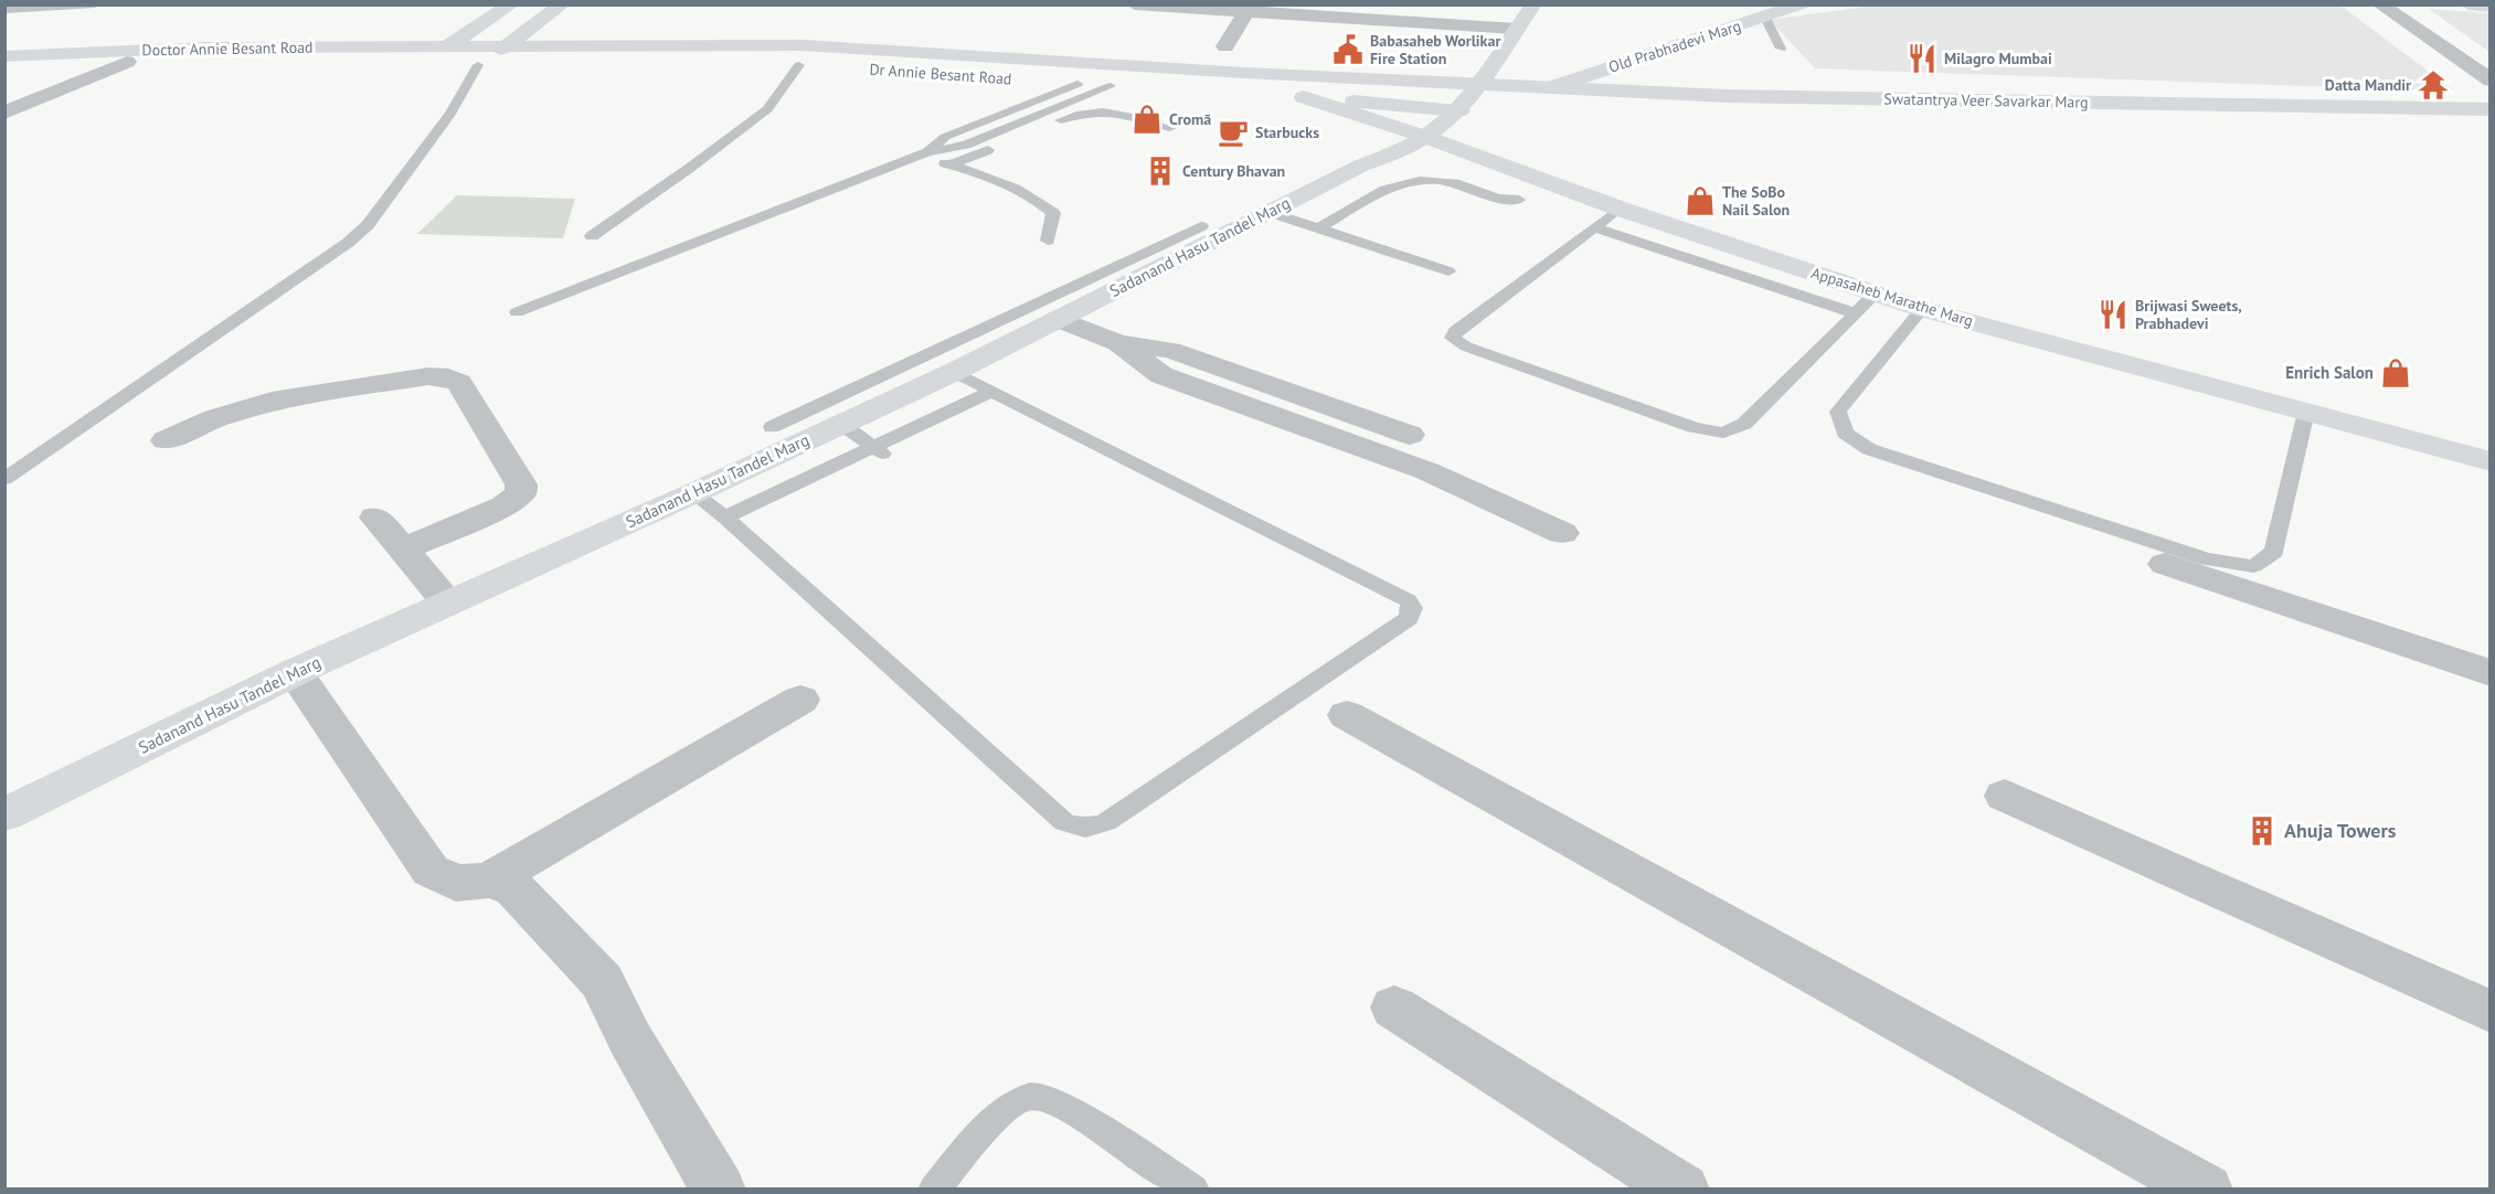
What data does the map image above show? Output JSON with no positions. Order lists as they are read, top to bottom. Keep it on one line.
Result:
{"streets":{"main road":["Old Prabhadevi Marg","Doctor Annie Besant Road","Dr Annie Besant Road","Swatantrya Veer Savarkar Marg","Sadanand Hasu Tandel Marg","Appasaheb Marathe Marg"]},"crossings":[["Old Prabhadevi Marg","Swatantrya Veer Savarkar Marg"],["Doctor Annie Besant Road","Dr Annie Besant Road"],["Dr Annie Besant Road","Swatantrya Veer Savarkar Marg"],["Dr Annie Besant Road","Sadanand Hasu Tandel Marg"],["Swatantrya Veer Savarkar Marg","Sadanand Hasu Tandel Marg"],["Sadanand Hasu Tandel Marg","Appasaheb Marathe Marg"]],"places":{"public building":["Babasaheb Worlikar Fire Station"],"restaurant":["Milagro Mumbai","Brijwasi Sweets, Prabhadevi"],"temple":["Datta Mandir"],"shop":["Cromā","The SoBo Nail Salon","Enrich Salon"],"cafe":["Starbucks"],"building":["Century Bhavan","Ahuja Towers"]}}
